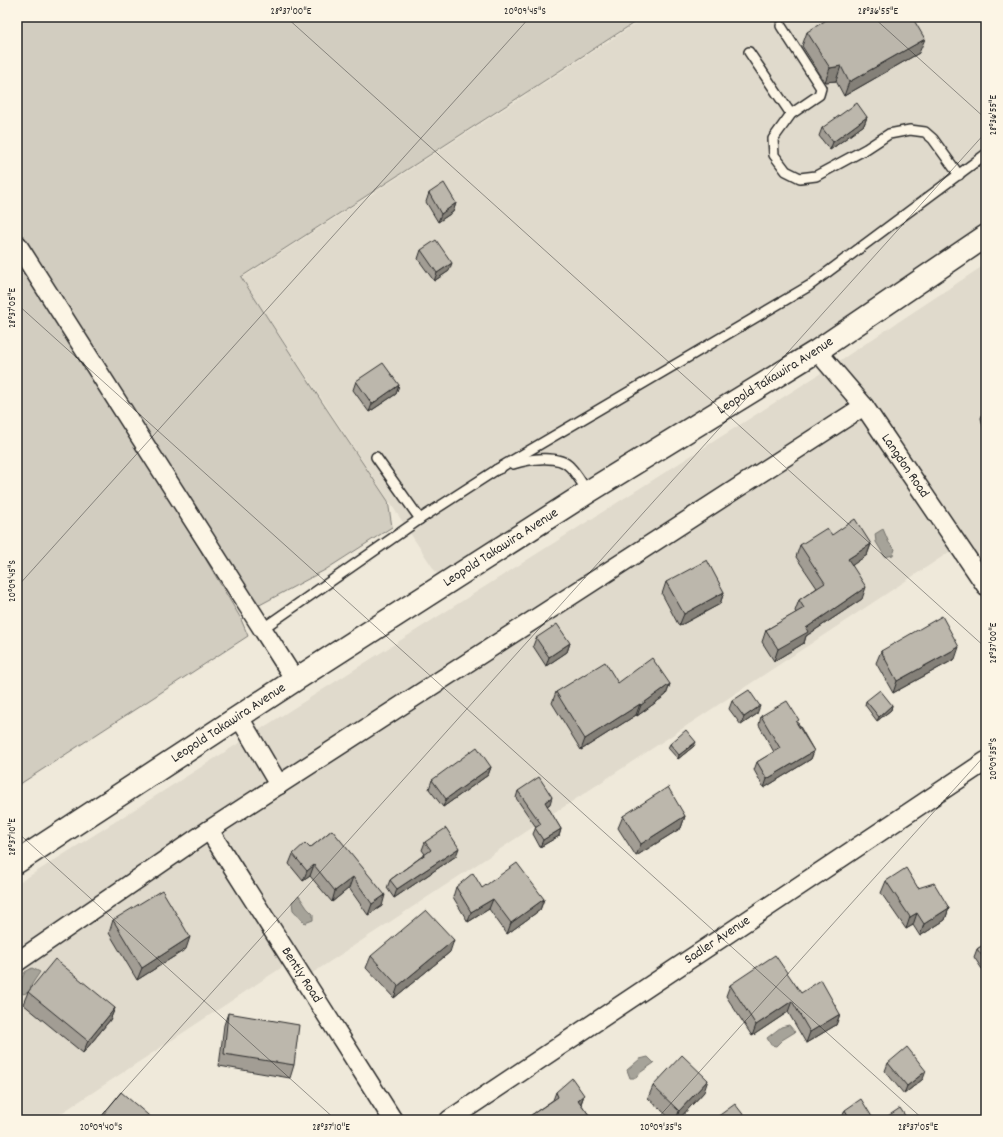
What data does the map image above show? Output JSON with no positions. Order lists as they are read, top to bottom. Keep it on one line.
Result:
{"streets":{"highway":["Leopold Takawira Avenue"],"street":["Langdon Road","Sadler Avenue","Bently Road"]},"crossings":[["Leopold Takawira Avenue","Langdon Road"]],"coordinates":["28°37'00\"E","20°09'45\"S","28°36'55\"E","28°37'05\"E","20°09'35\"S","28°37'10\"E","20°09'40\"S"]}
